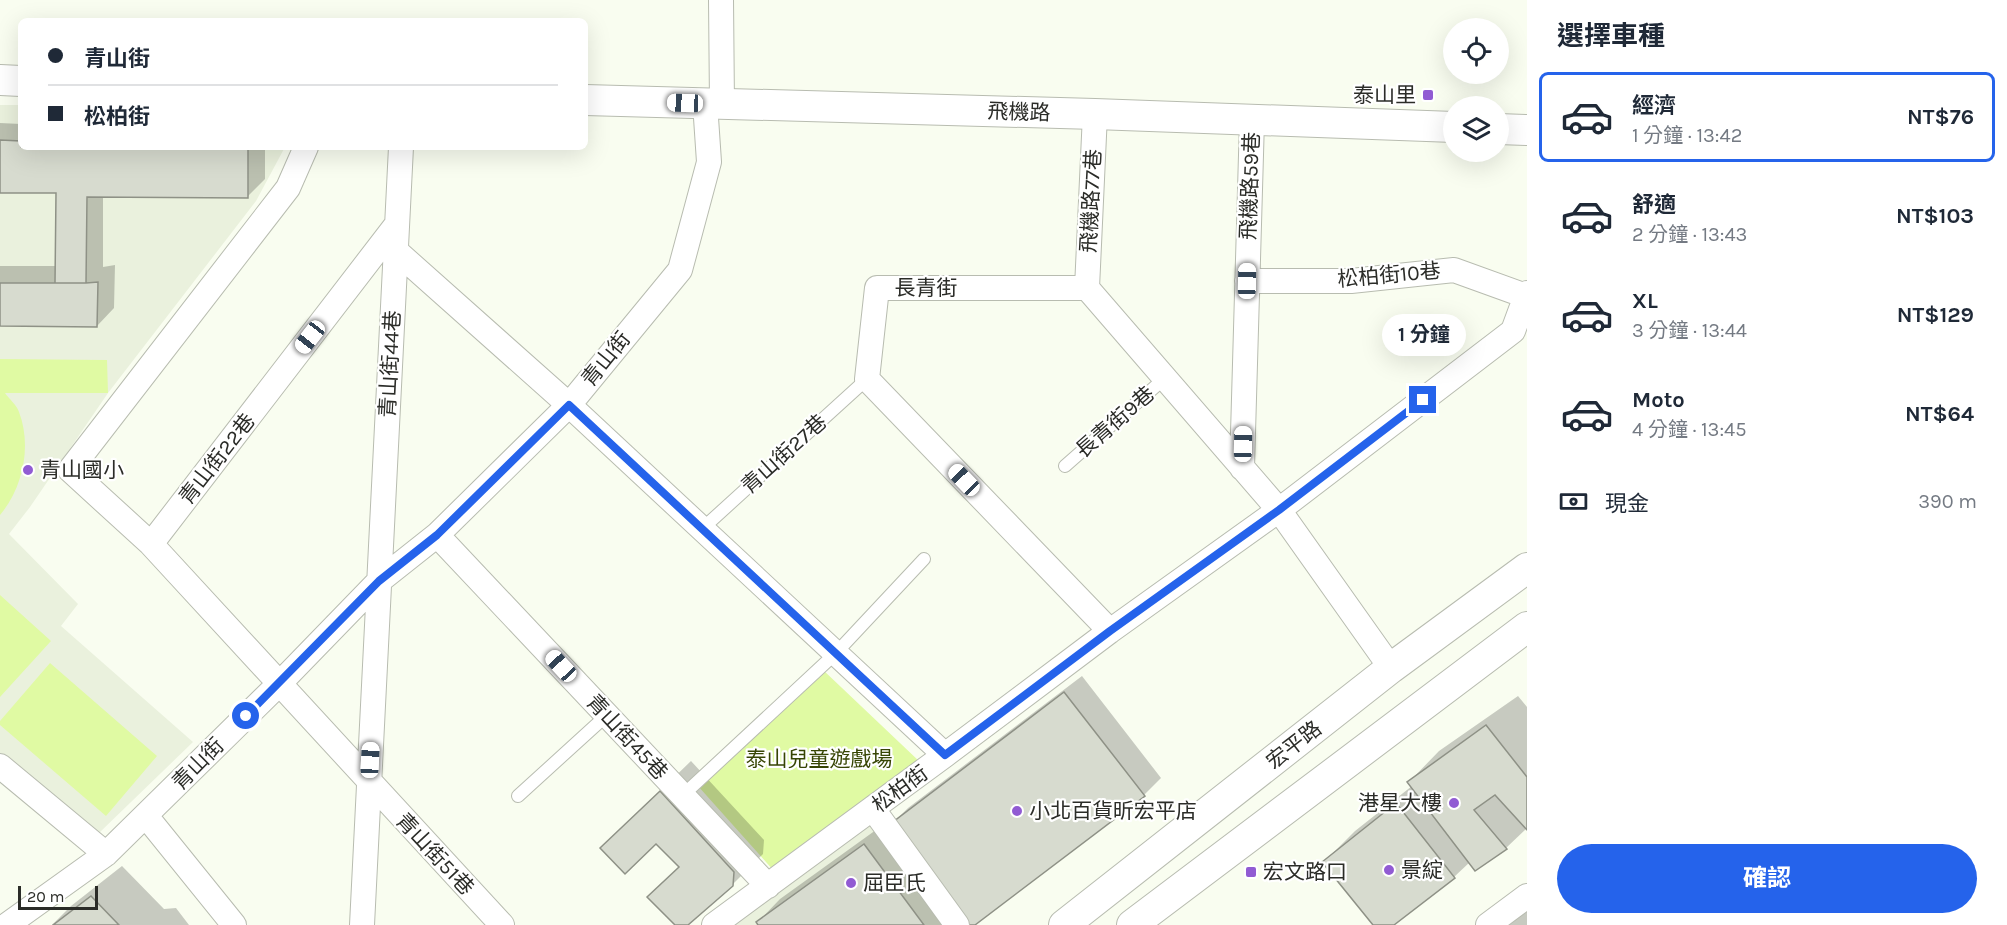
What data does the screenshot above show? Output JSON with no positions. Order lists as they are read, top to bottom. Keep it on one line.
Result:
{"streets":{"street":["飛機路","飛機路59巷","飛機路77巷","松柏街10巷","長青街","青山街","青山街44巷","青山街22巷","青山街45巷","宏平路","松柏街","青山街51巷"],"lane":["長青街9巷","青山街27巷"]},"crossings":[["飛機路","飛機路59巷"],["飛機路","飛機路77巷"],["飛機路","青山街"],["飛機路59巷","松柏街10巷"],["飛機路77巷","長青街"],["松柏街10巷","松柏街"],["長青街","青山街27巷"],["青山街","青山街44巷"],["青山街","青山街45巷"],["青山街","青山街51巷"],["青山街44巷","青山街22巷"],["青山街44巷","青山街51巷"],["青山街45巷","松柏街"]],"parks":["泰山兒童遊戲場"],"places":{"transit":["泰山里","宏文路口"],"other":["青山國小","港星大樓","小北百貨昕宏平店","景綻","屈臣氏"]},"scale_bar":"20 m","page":{"heading":"選擇車種","banner":["青山街","松柏街"],"list":[{"name":"經濟","note":"1 分鐘 · 13:42","value":"NT$76"},{"name":"舒適","note":"2 分鐘 · 13:43","value":"NT$103"},{"name":"XL","note":"3 分鐘 · 13:44","value":"NT$129"},{"name":"Moto","note":"4 分鐘 · 13:45","value":"NT$64"}],"bubble":"1 分鐘","pay":["現金","390 m"],"buttons":"確認","scale":"20 m"}}
